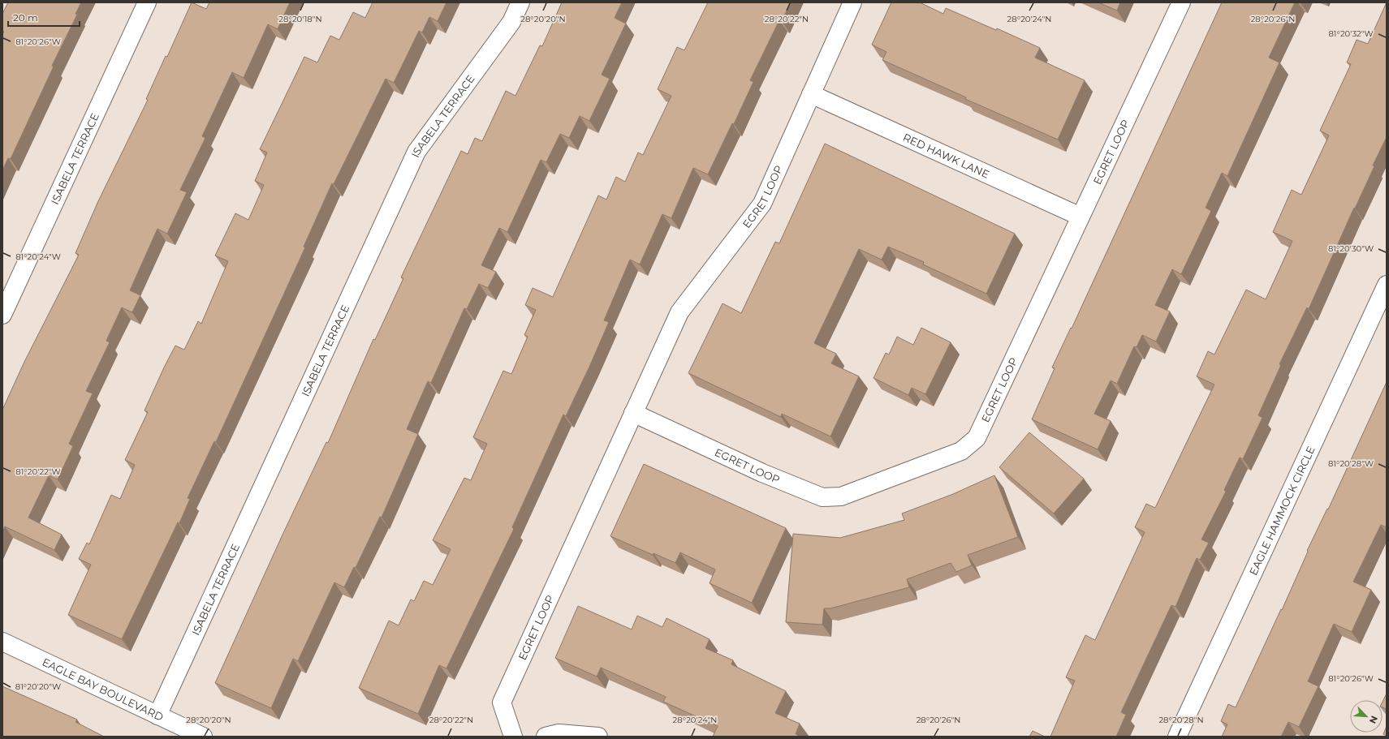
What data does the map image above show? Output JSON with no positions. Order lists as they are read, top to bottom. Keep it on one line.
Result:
{"streets":{"street":["ISABELA TERRACE","EGRET LOOP","RED HAWK LANE","EAGLE HAMMOCK CIRCLE","EAGLE BAY BOULEVARD"]},"crossings":[["ISABELA TERRACE","EAGLE BAY BOULEVARD"],["EGRET LOOP","RED HAWK LANE"]],"scale_bar":"20 m","north":"bottom right","coordinates":["28°20'20\"N","28°20'22\"N","28°20'24\"N","28°20'26\"N","28°20'18\"N","81°20'32\"W","81°20'26\"W","81°20'30\"W","81°20'24\"W","81°20'28\"W","81°20'22\"W","81°20'20\"W","28°20'28\"N"]}
